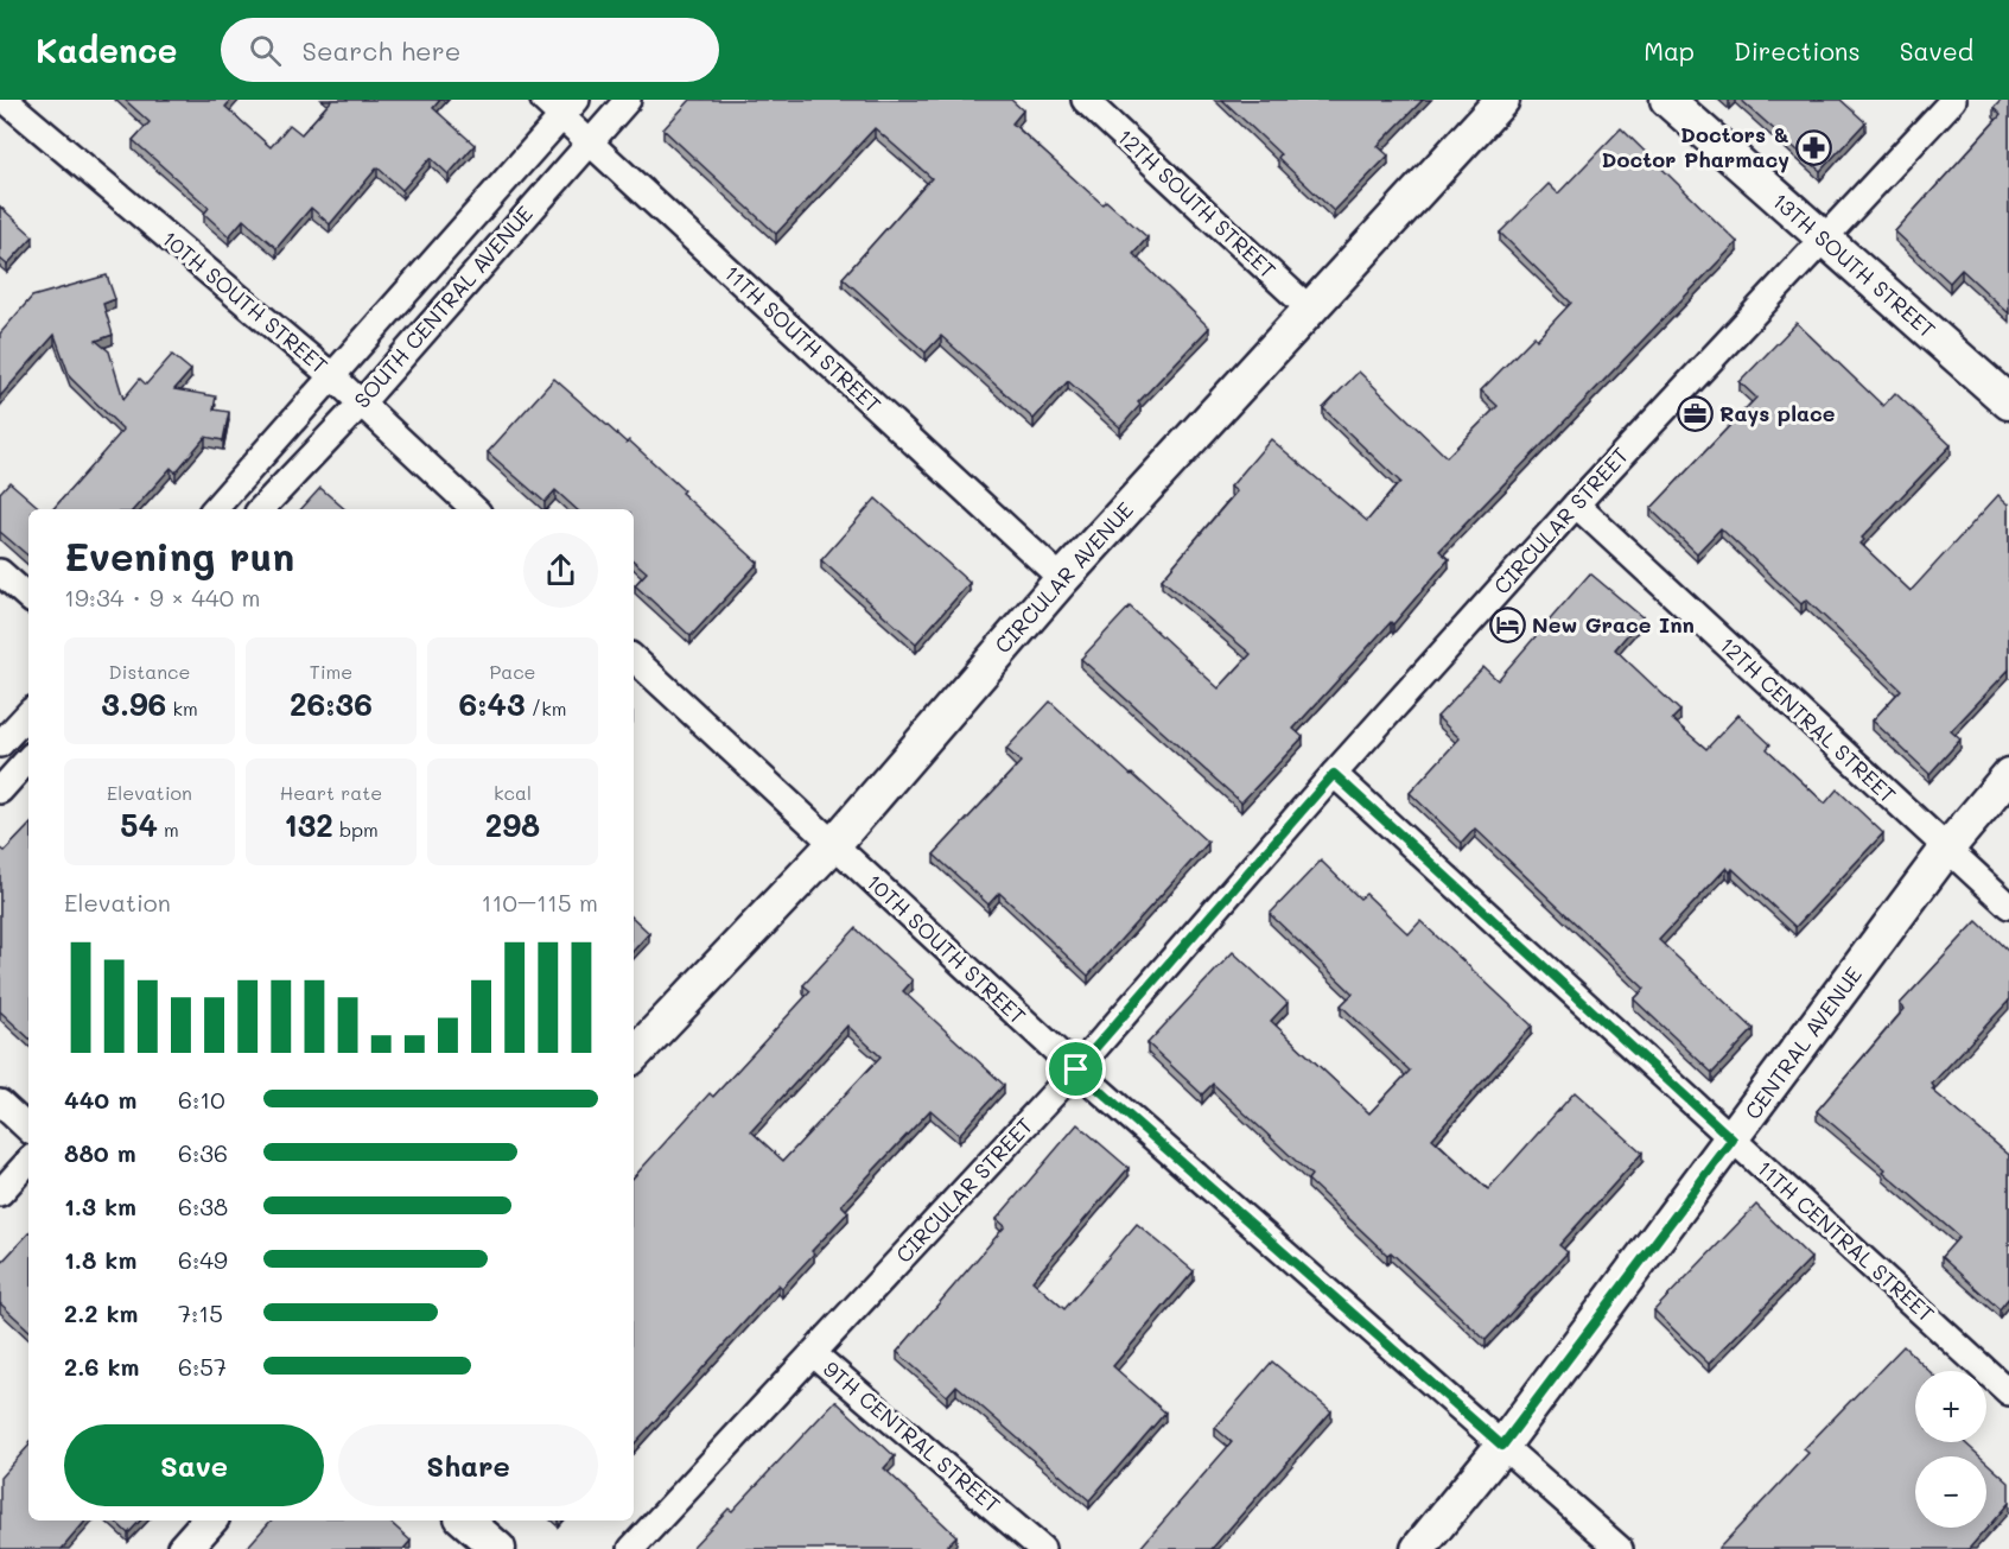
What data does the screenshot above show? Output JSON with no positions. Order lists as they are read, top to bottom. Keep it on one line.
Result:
{"streets":{"street":["12TH SOUTH STREET","13TH SOUTH STREET","10TH SOUTH STREET","SOUTH CENTRAL AVENUE","11TH SOUTH STREET","CIRCULAR STREET","CIRCULAR AVENUE","12TH CENTRAL STREET","CENTRAL AVENUE","11TH CENTRAL STREET","9TH CENTRAL STREET"]},"crossings":[["12TH SOUTH STREET","CIRCULAR AVENUE"],["13TH SOUTH STREET","CIRCULAR STREET"],["10TH SOUTH STREET","SOUTH CENTRAL AVENUE"],["10TH SOUTH STREET","CIRCULAR STREET"],["10TH SOUTH STREET","CIRCULAR AVENUE"],["10TH SOUTH STREET","CENTRAL AVENUE"],["SOUTH CENTRAL AVENUE","11TH SOUTH STREET"],["11TH SOUTH STREET","CIRCULAR AVENUE"],["CIRCULAR STREET","12TH CENTRAL STREET"],["CIRCULAR STREET","11TH CENTRAL STREET"],["CIRCULAR STREET","9TH CENTRAL STREET"],["12TH CENTRAL STREET","CENTRAL AVENUE"],["CENTRAL AVENUE","11TH CENTRAL STREET"]],"places":{"pharmacy":["Doctors & Doctor Pharmacy"],"office":["Rays place"],"hotel":["New Grace Inn"]},"page":{"header":"Kadence","search":"Search here","nav":["Map","Directions","Saved"],"heading":["Evening run","19:34 · 9 × 440 m"],"stats":[["Distance","3.96 km"],["Time","26:36"],["Pace","6:43 /km"],["Elevation","54 m"],["Heart rate","132 bpm"],["kcal","298"]],"chart":["Elevation","110–115 m"],"list":[{"name":"440 m","note":"6:10"},{"name":"880 m","note":"6:36"},{"name":"1.3 km","note":"6:38"},{"name":"1.8 km","note":"6:49"},{"name":"2.2 km","note":"7:15"},{"name":"2.6 km","note":"6:57"}],"map_buttons":["+","−"],"buttons":["Save","Share"]}}
